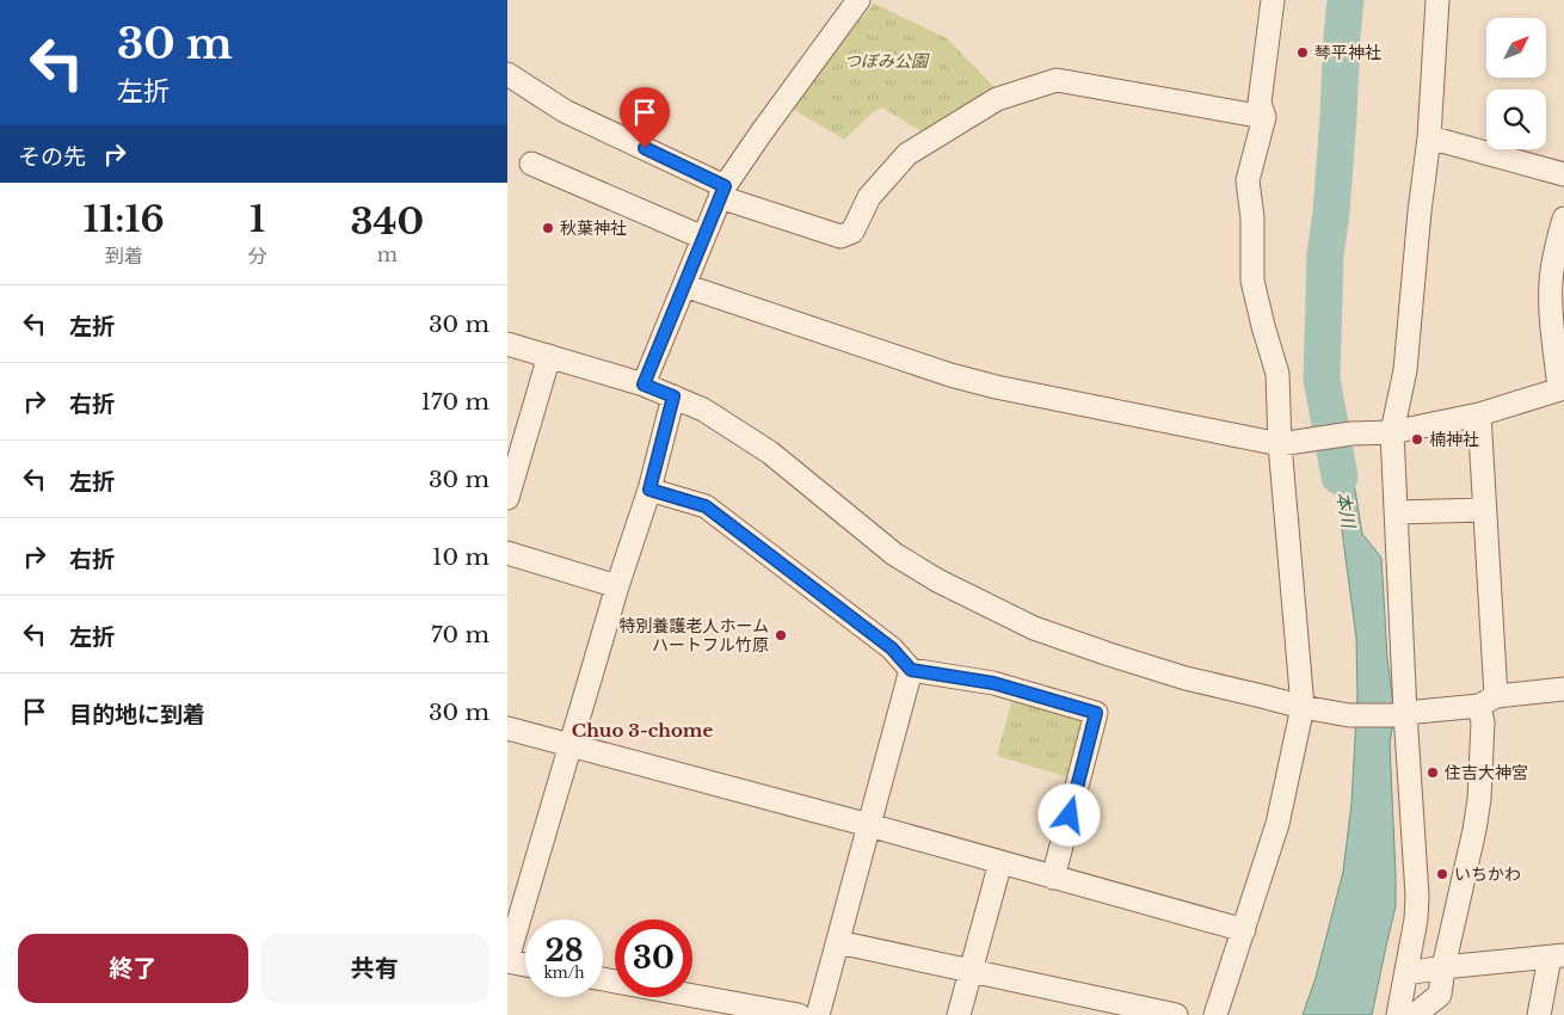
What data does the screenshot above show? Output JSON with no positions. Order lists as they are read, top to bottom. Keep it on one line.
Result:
{"districts":["Chuo 3-chome"],"water":["本川"],"parks":["つぼみ公園"],"places":["琴平神社","秋葉神社","楠神社","特別養護老人ホーム ハートフル竹原","住吉大神宮","いちかわ"],"north":"top right","page":{"turn":["30 m","左折"],"then":"その先","eta":["11:16","到着","1","分","340","m"],"list":[{"name":"左折","value":"30 m"},{"name":"右折","value":"170 m"},{"name":"左折","value":"30 m"},{"name":"右折","value":"10 m"},{"name":"左折","value":"70 m"},{"name":"目的地に到着","value":"30 m"}],"speed":"28 km/h","limit":"30","buttons":["終了","共有"]}}
